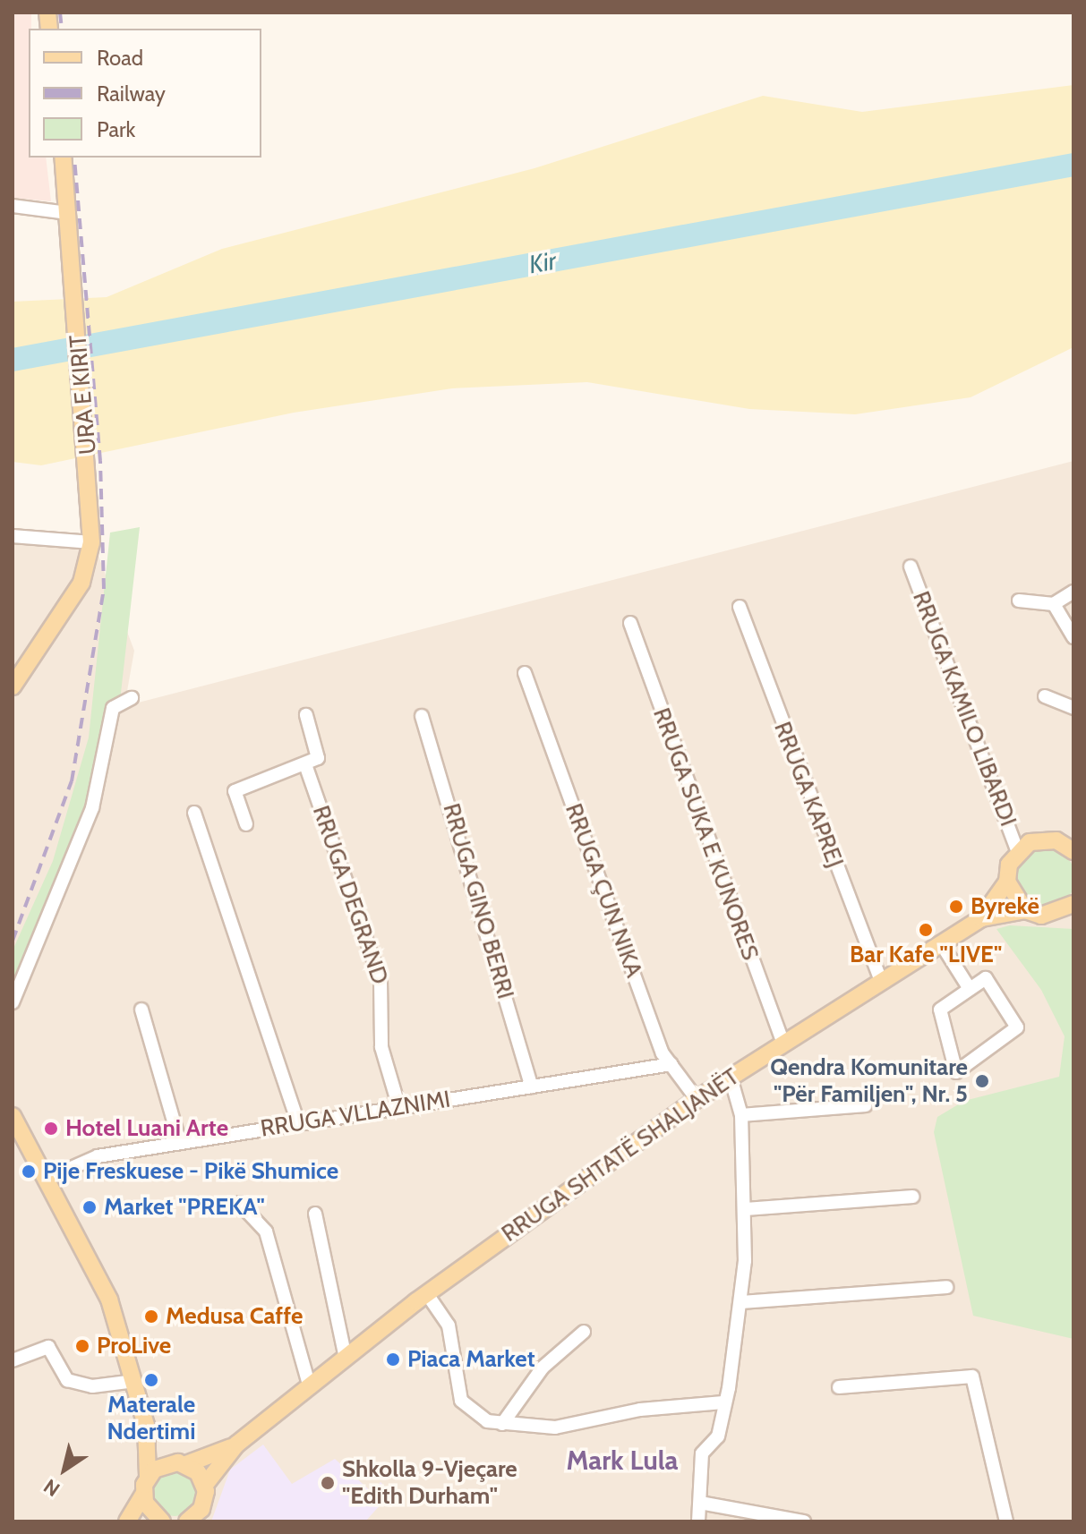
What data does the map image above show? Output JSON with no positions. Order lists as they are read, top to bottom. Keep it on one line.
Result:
{"streets":{"main road":["URA E KIRIT","RRUGA SHTATË SHALJANËT"],"street":["RRUGA KAMILO LIBARDI","RRUGA KAPREJ","RRUGA SUKA E KUNORES","RRUGA ÇUN NIKA","RRUGA DEGRAND","RRUGA GINO BERRI","RRUGA VLLAZNIMI"]},"crossings":[["RRUGA KAMILO LIBARDI","RRUGA SHTATË SHALJANËT"],["RRUGA KAPREJ","RRUGA SHTATË SHALJANËT"],["RRUGA SUKA E KUNORES","RRUGA SHTATË SHALJANËT"],["RRUGA ÇUN NIKA","RRUGA VLLAZNIMI"],["RRUGA ÇUN NIKA","RRUGA SHTATË SHALJANËT"],["RRUGA DEGRAND","RRUGA VLLAZNIMI"],["RRUGA GINO BERRI","RRUGA VLLAZNIMI"]],"districts":["Mark Lula"],"water":["Kir"],"places":["Byrekë","Bar Kafe \"LIVE\"","Qendra Komunitare \"Për Familjen\", Nr. 5","Hotel Luani Arte","Pije Freskuese - Pikë Shumice","Market \"PREKA\"","Medusa Caffe","ProLive","Piaca Market","Materale Ndertimi","Shkolla 9-Vjeçare \"Edith Durham\""],"legend":["Road","Railway","Park"],"north":"bottom left"}
